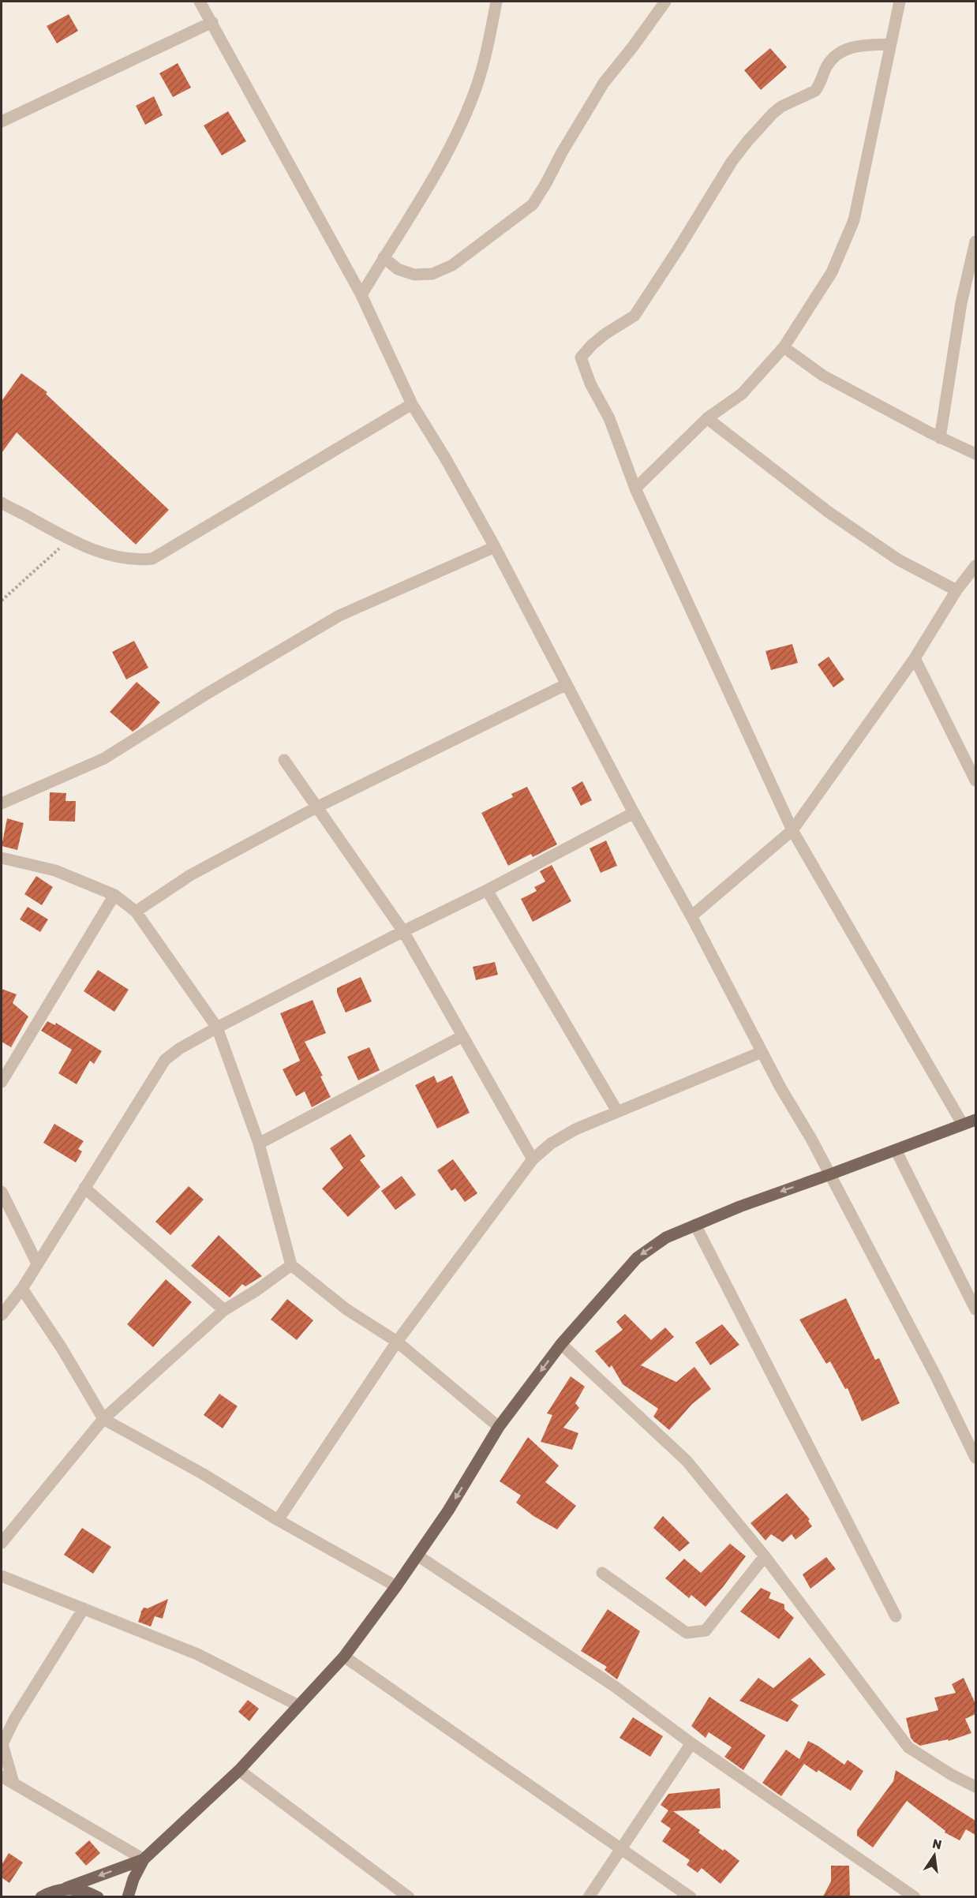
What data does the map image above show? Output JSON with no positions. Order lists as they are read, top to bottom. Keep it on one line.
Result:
{"north":"top"}
